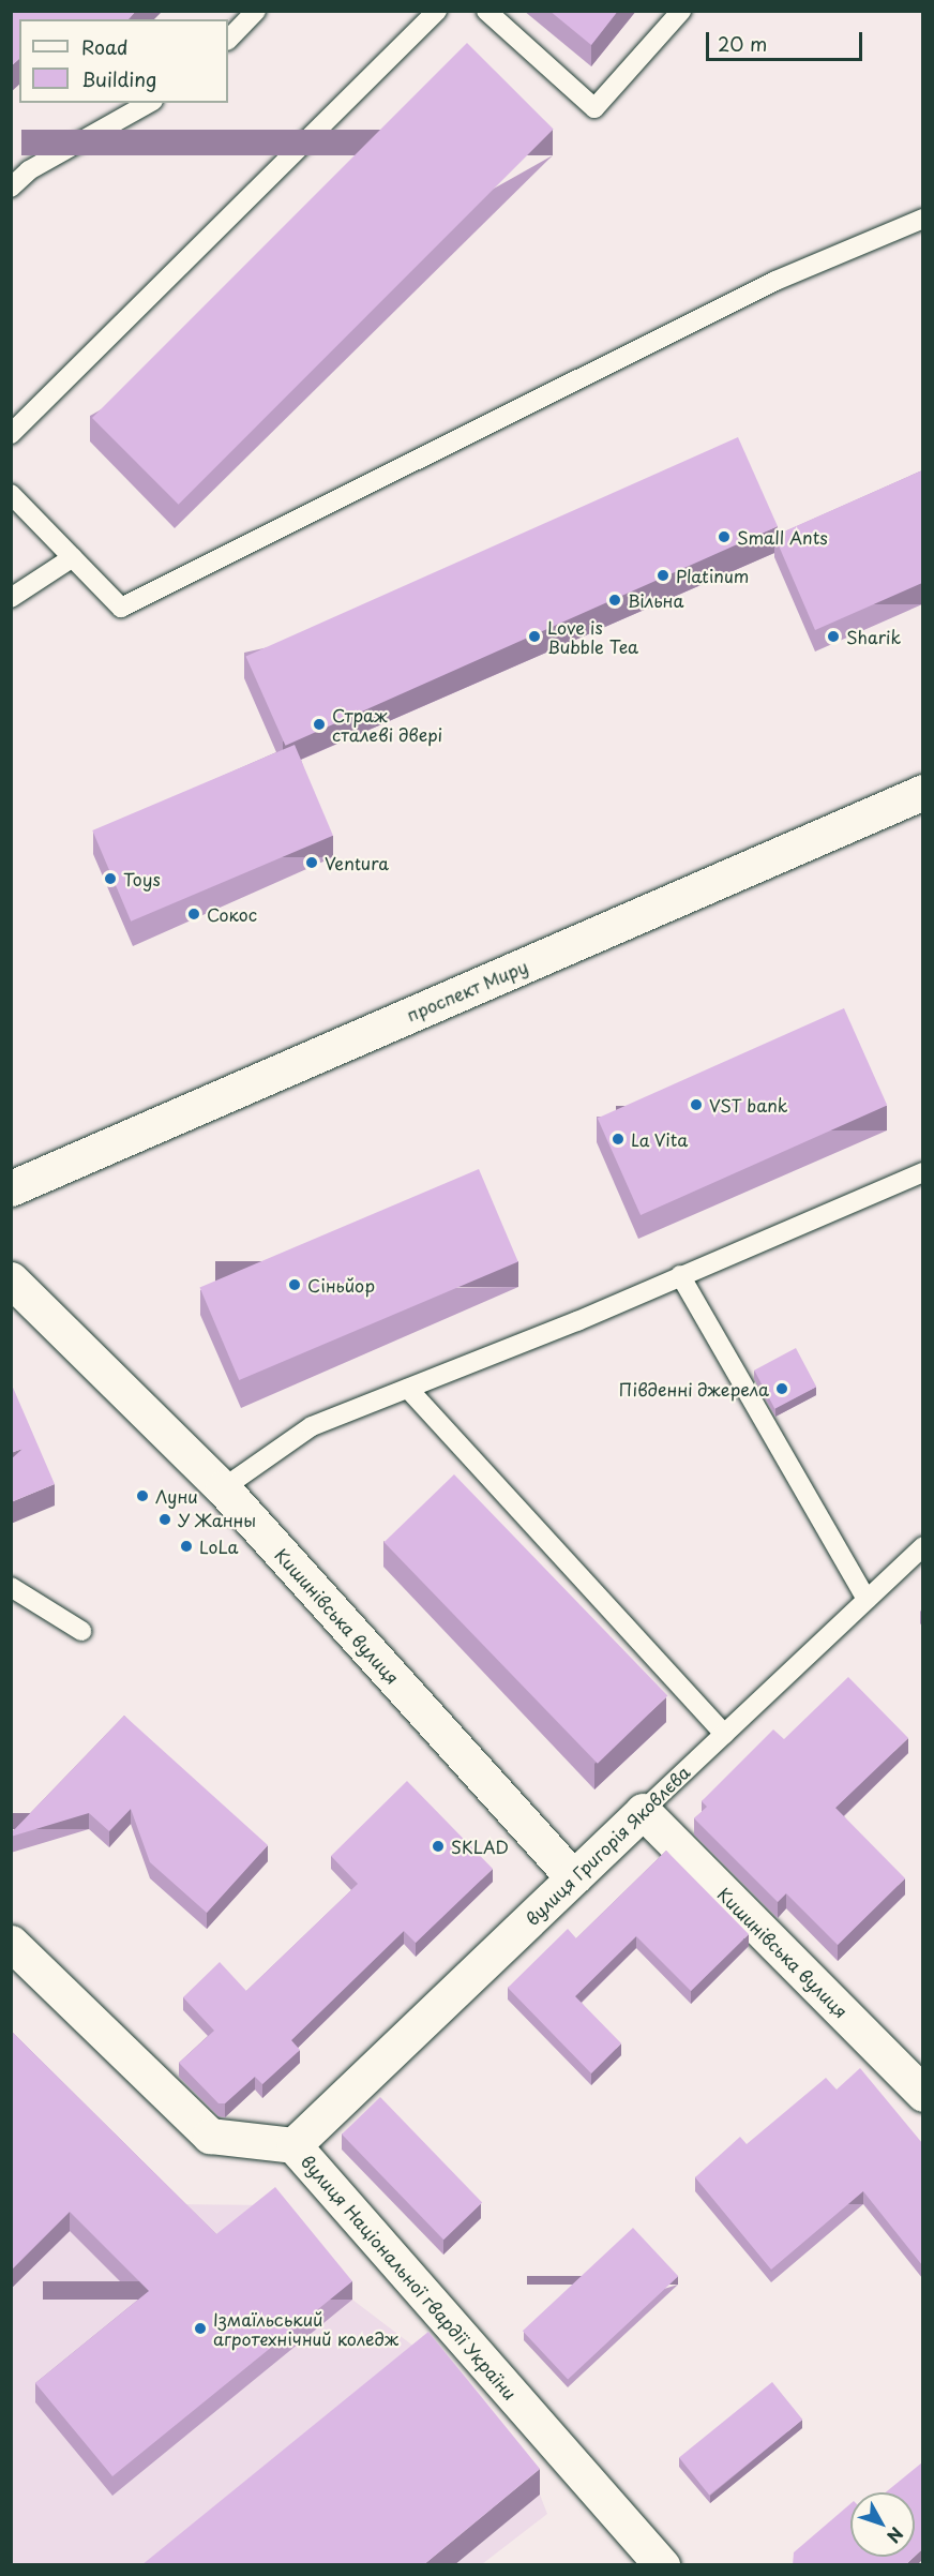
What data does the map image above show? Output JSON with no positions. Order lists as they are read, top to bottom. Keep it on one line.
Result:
{"streets":{"street":["проспект Миру","Кишинівська вулиця","вулиця Григорія Яковлєва","вулиця Національної гвардії України"]},"crossings":[["Кишинівська вулиця","вулиця Григорія Яковлєва"],["вулиця Григорія Яковлєва","вулиця Національної гвардії України"]],"places":["Small Ants","Platinum","Вільна","Love is Bubble Tea","Sharik","Страж сталеві двері","Ventura","Toys","Сокос","VST bank","La Vita","Сіньйор","Південні джерела","Луни","У Жанны","LoLa","SKLAD","Ізмаїльський агротехнічний коледж"],"legend":["Road","Building"],"scale_bar":"20 m","north":"bottom right"}
